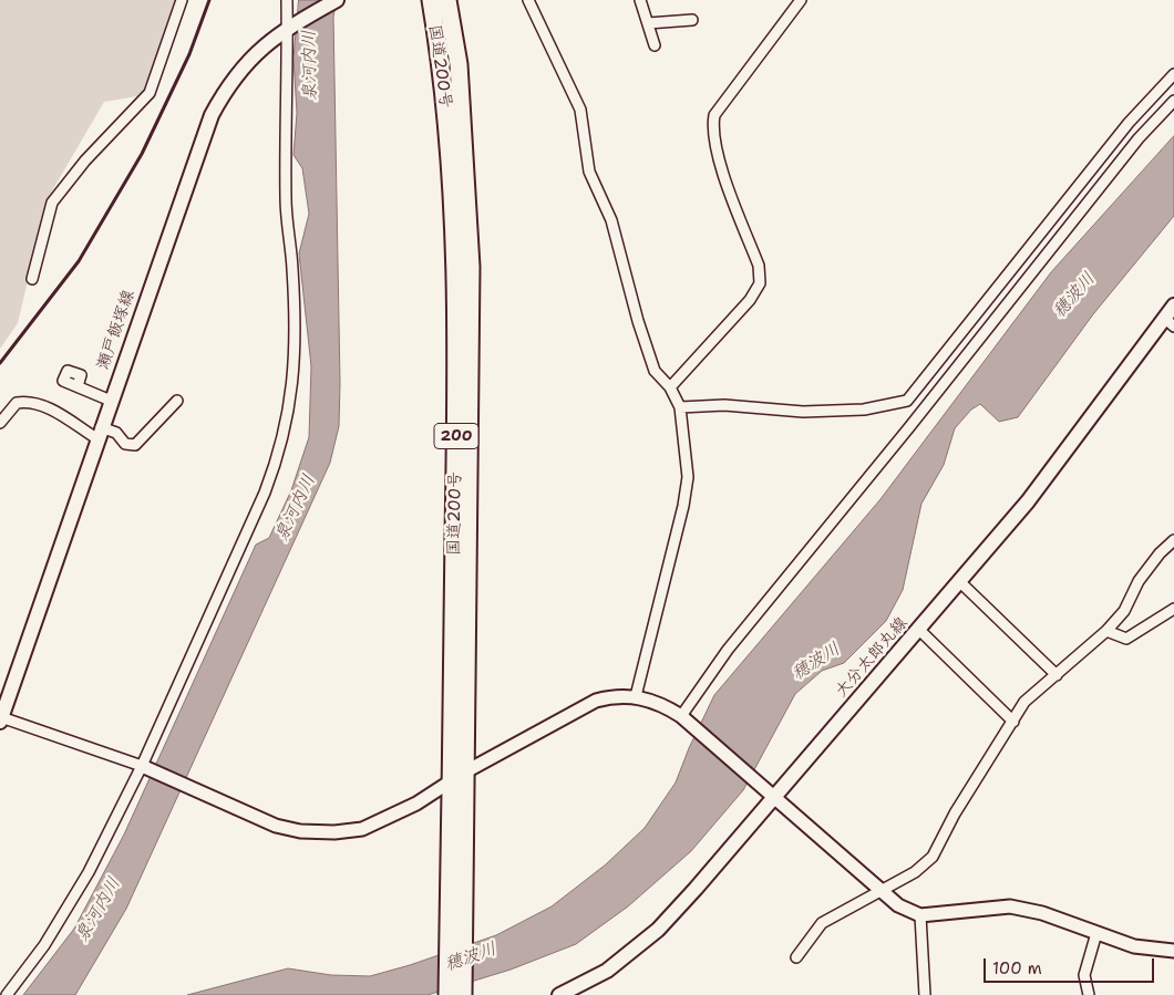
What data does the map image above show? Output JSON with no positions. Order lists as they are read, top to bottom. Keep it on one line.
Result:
{"streets":{"highway":["国道200号","200"],"main road":["瀬戸飯塚線","大分太郎丸線"]},"water":["泉河内川","穂波川"],"scale_bar":"100 m"}
